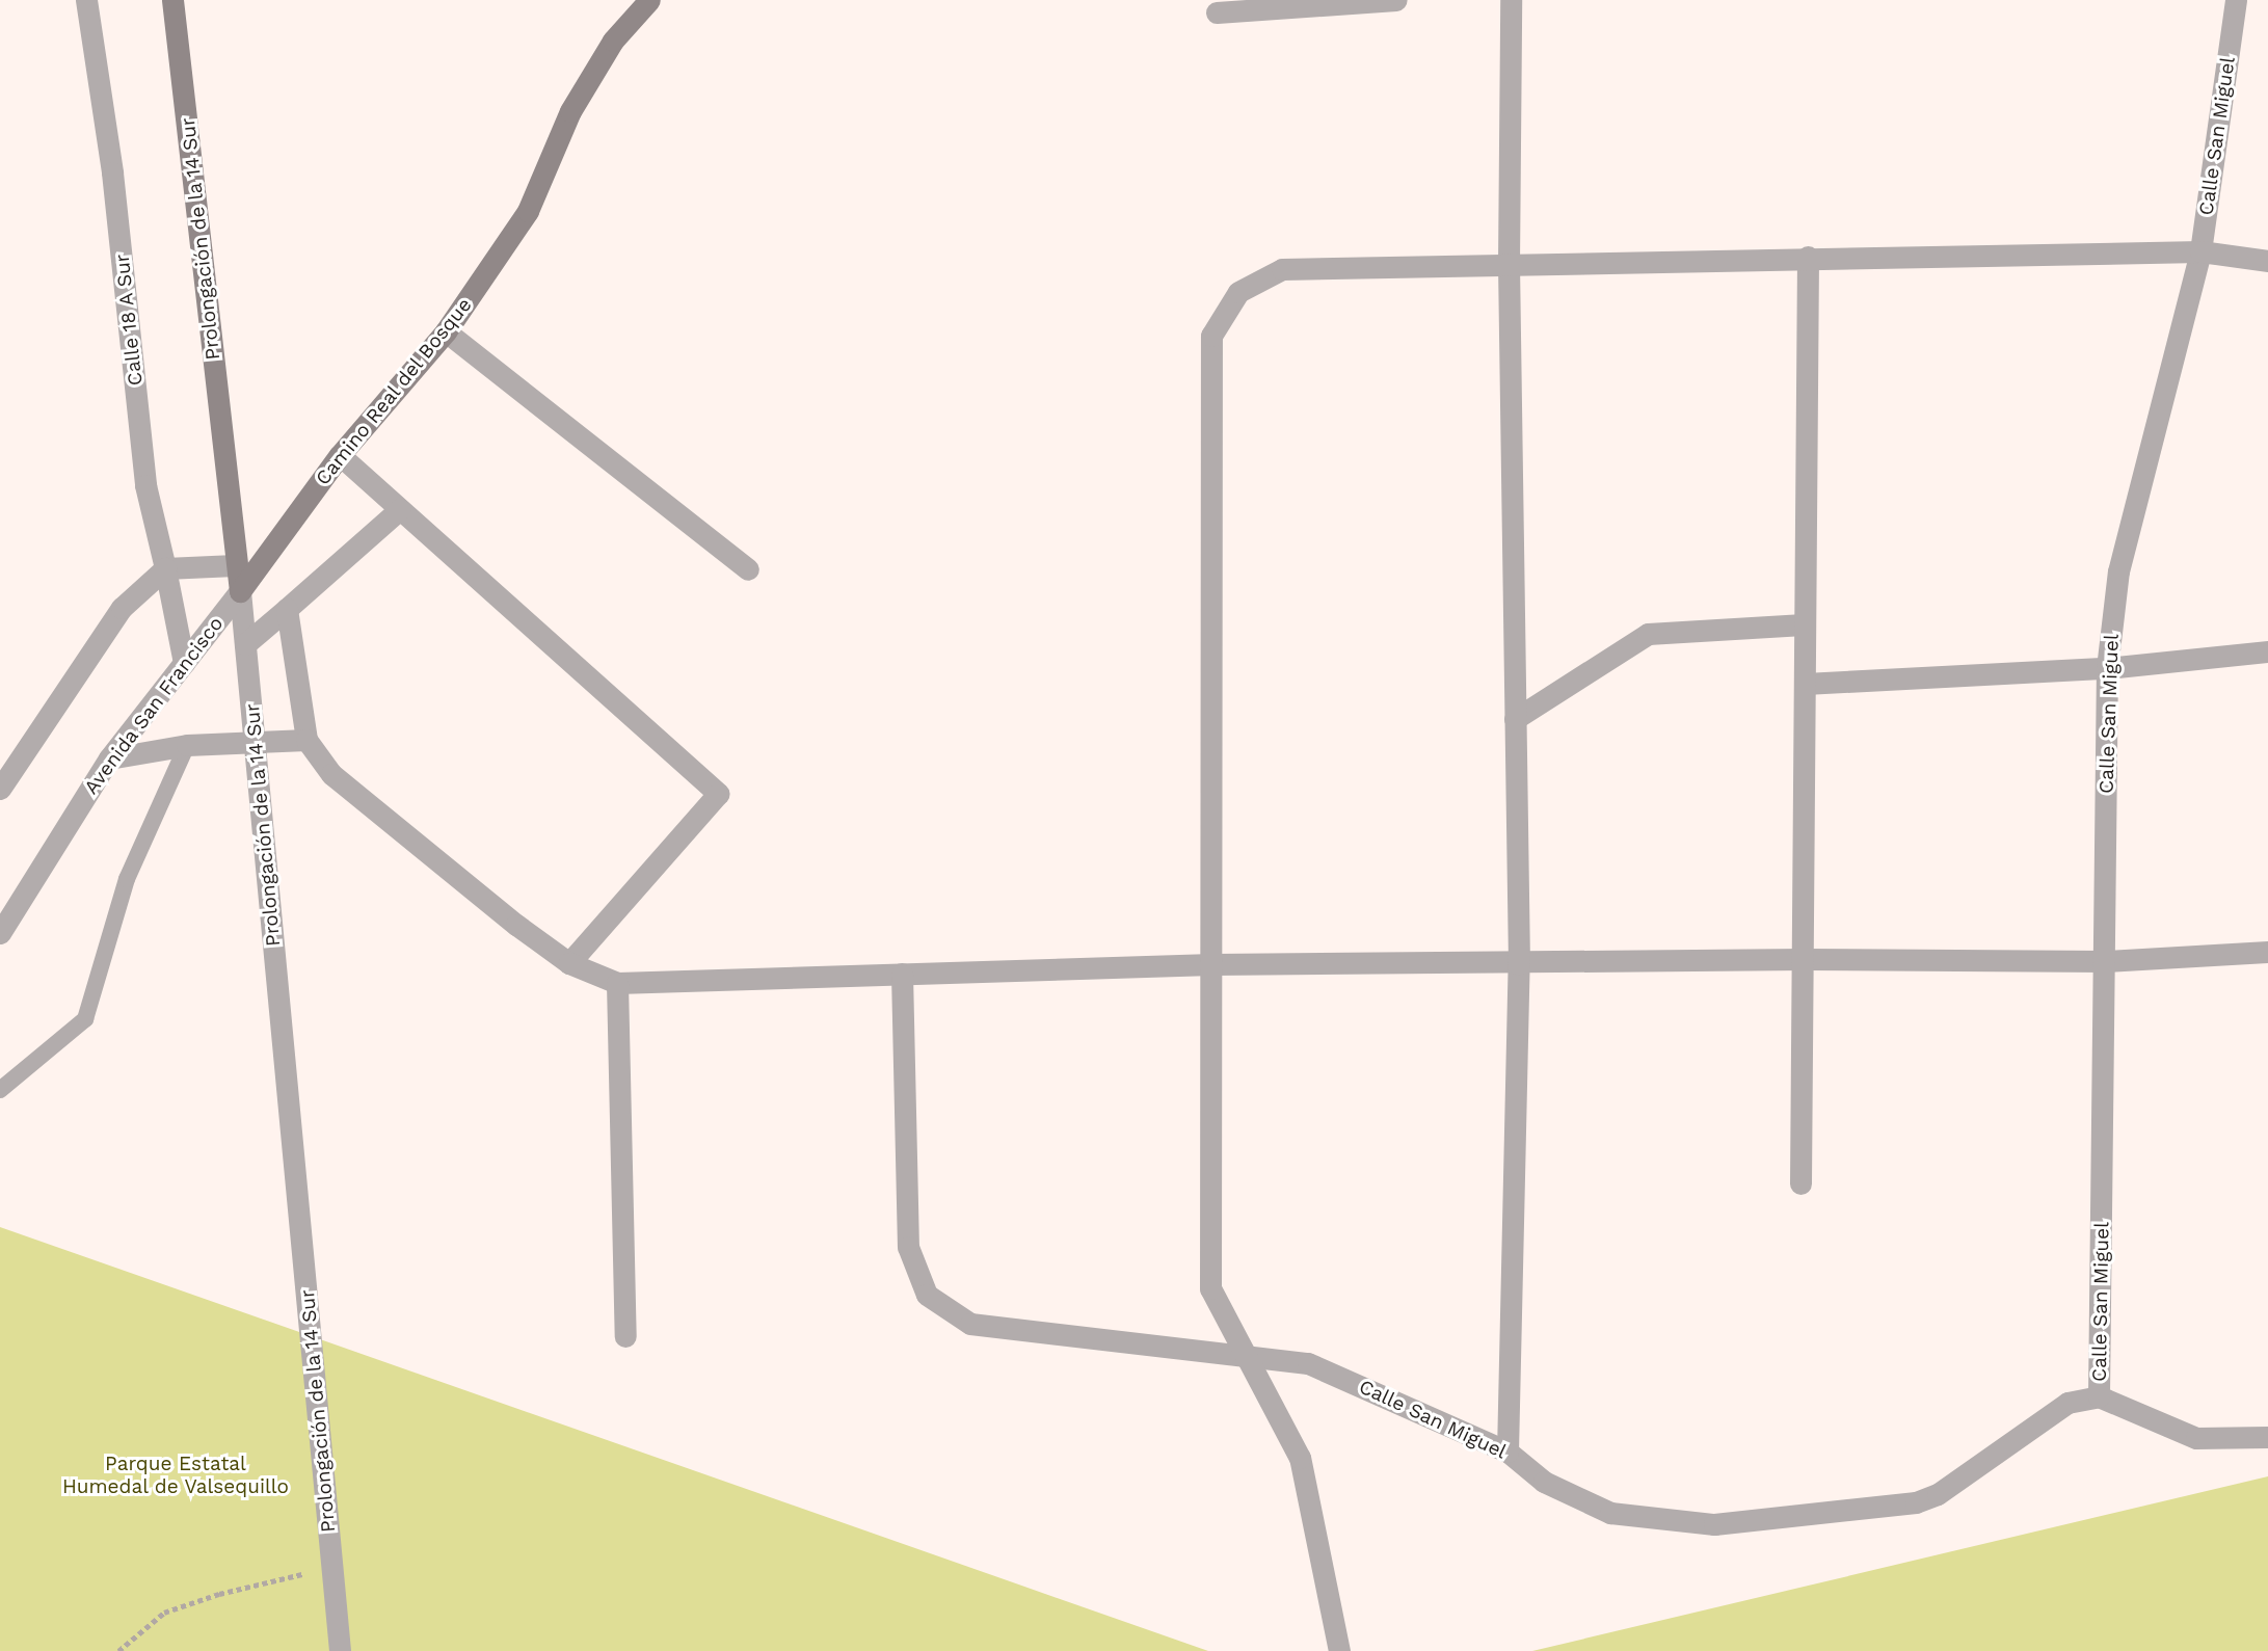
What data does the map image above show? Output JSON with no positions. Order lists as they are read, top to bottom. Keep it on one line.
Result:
{"streets":{"street":["Calle San Miguel","Prolongación de la 14 Sur","Calle 18 A Sur","Camino Real del Bosque","Avenida San Francisco"]},"crossings":[["Prolongación de la 14 Sur","Camino Real del Bosque"],["Prolongación de la 14 Sur","Avenida San Francisco"],["Calle 18 A Sur","Avenida San Francisco"],["Camino Real del Bosque","Avenida San Francisco"]],"parks":["Parque Estatal Humedal de Valsequillo"]}
